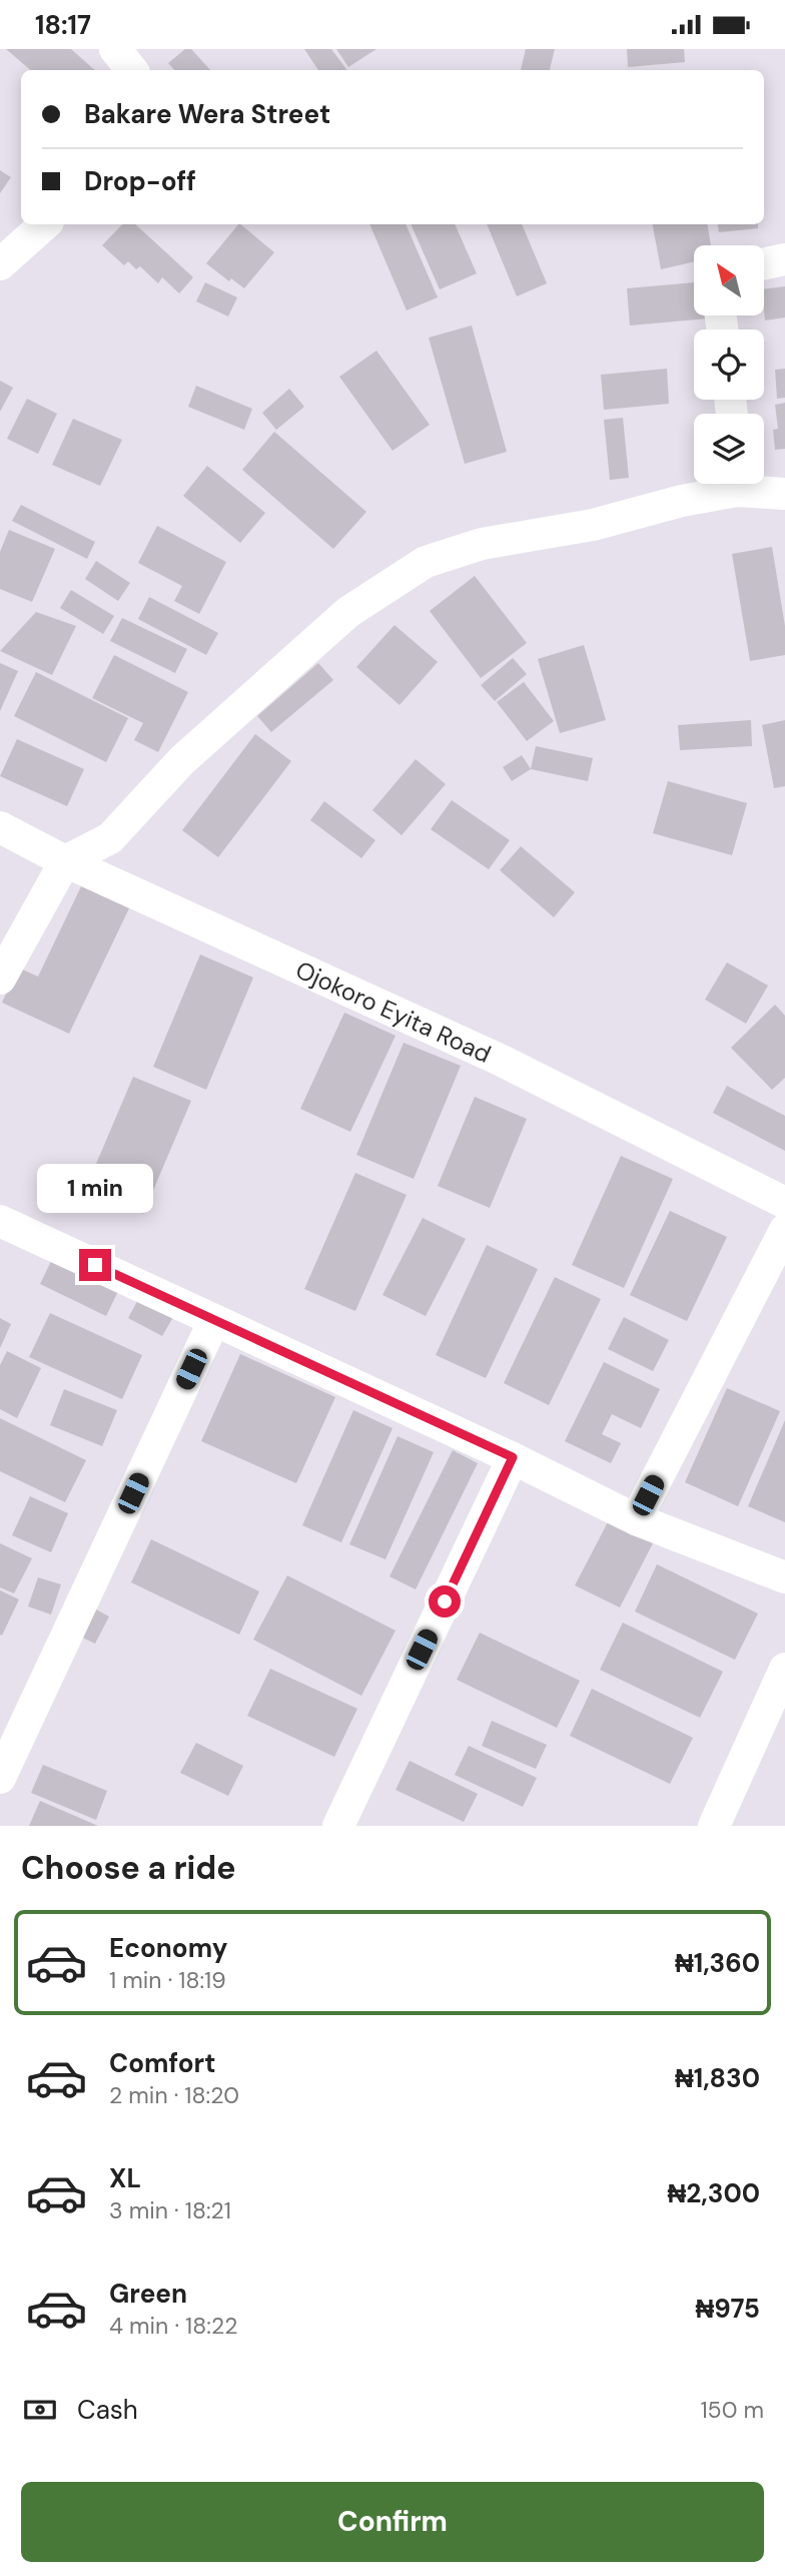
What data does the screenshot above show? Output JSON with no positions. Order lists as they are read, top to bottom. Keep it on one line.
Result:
{"streets":{"street":["Ojokoro Eyita Road"]},"north":"top left","page":{"status":"18:17","banner":["Bakare Wera Street","Drop-off"],"bubble":"1 min","heading":"Choose a ride","list":[{"name":"Economy","note":"1 min · 18:19","value":"₦1,360"},{"name":"Comfort","note":"2 min · 18:20","value":"₦1,830"},{"name":"XL","note":"3 min · 18:21","value":"₦2,300"},{"name":"Green","note":"4 min · 18:22","value":"₦975"}],"pay":["Cash","150 m"],"buttons":"Confirm"}}
